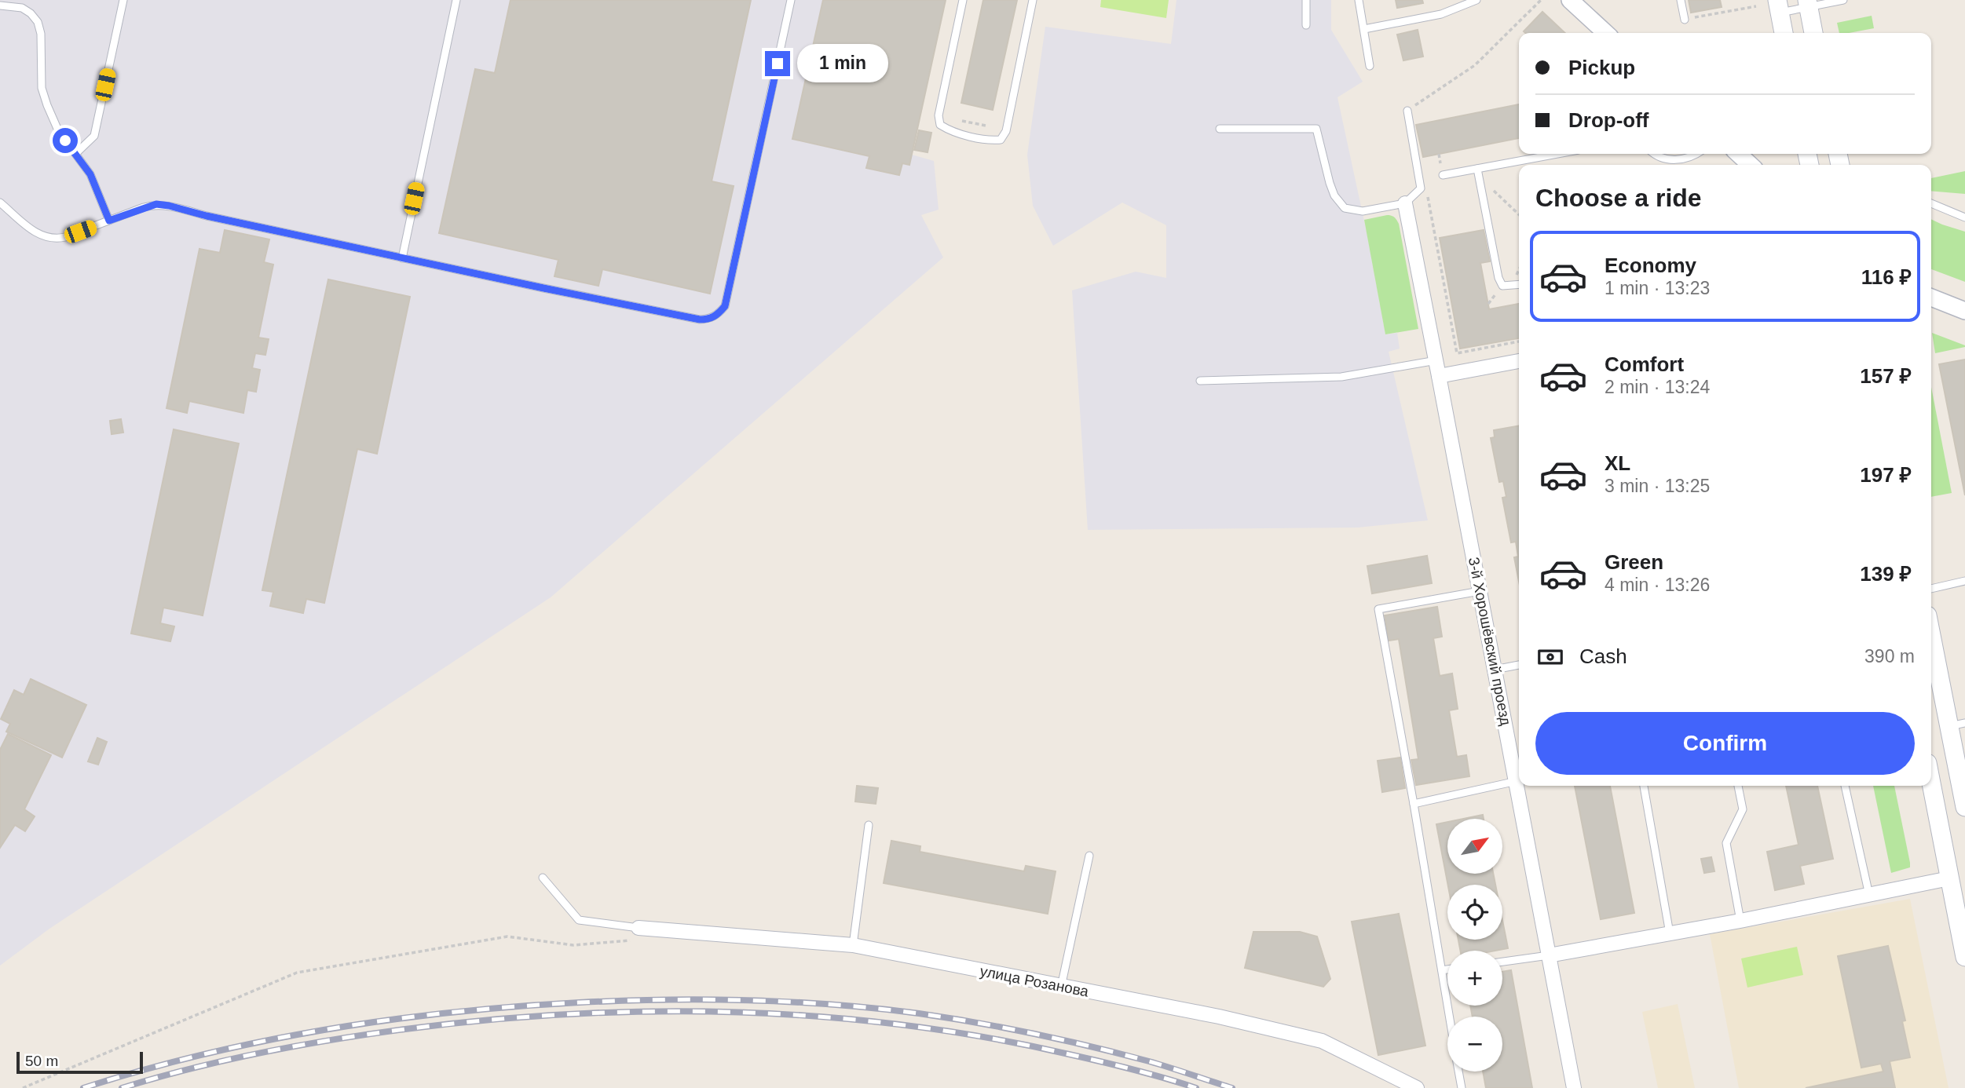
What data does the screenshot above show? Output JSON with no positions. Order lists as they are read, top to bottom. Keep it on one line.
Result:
{"streets":{"street":["3-й Хорошёвский проезд","улица Розанова"]},"scale_bar":"50 m","north":"top right","page":{"banner":["Pickup","Drop-off"],"bubble":"1 min","heading":"Choose a ride","list":[{"name":"Economy","note":"1 min · 13:23","value":"116 ₽"},{"name":"Comfort","note":"2 min · 13:24","value":"157 ₽"},{"name":"XL","note":"3 min · 13:25","value":"197 ₽"},{"name":"Green","note":"4 min · 13:26","value":"139 ₽"}],"pay":["Cash","390 m"],"buttons":"Confirm","map_buttons":["+","−"],"scale":"50 m"}}
